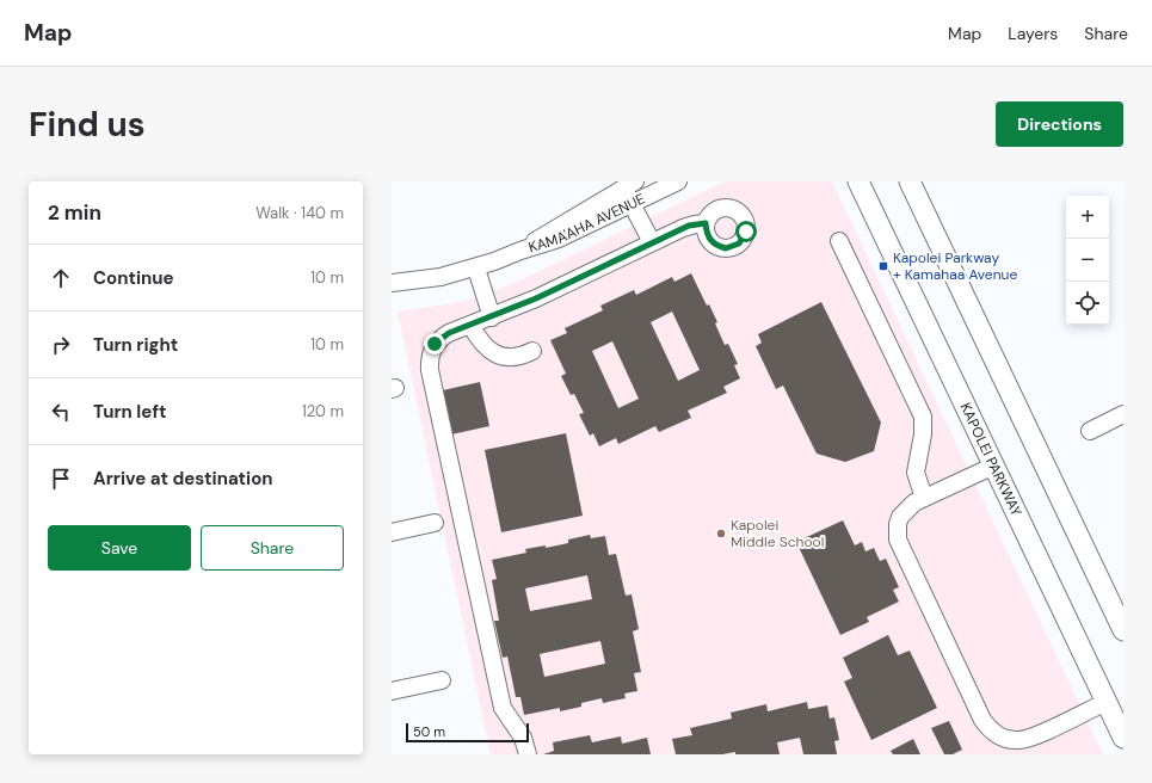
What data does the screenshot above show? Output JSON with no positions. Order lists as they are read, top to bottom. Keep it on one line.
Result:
{"streets":{"main road":["KAPOLEI PARKWAY"],"street":["KAMA'AHA AVENUE"]},"places":{"transit":["Kapolei Parkway + Kamahaa Avenue"],"other":["Kapolei Middle School"]},"scale_bar":"50 m","page":{"header":"Map","nav":["Map","Layers","Share"],"buttons":["Directions",["Save","Share"]],"title":"Find us","heading":["2 min","Walk · 140 m"],"map_buttons":["+","−"],"list":[["Continue","10 m"],["Turn right","10 m"],["Turn left","120 m"],"Arrive at destination"],"scale":"50 m"}}
